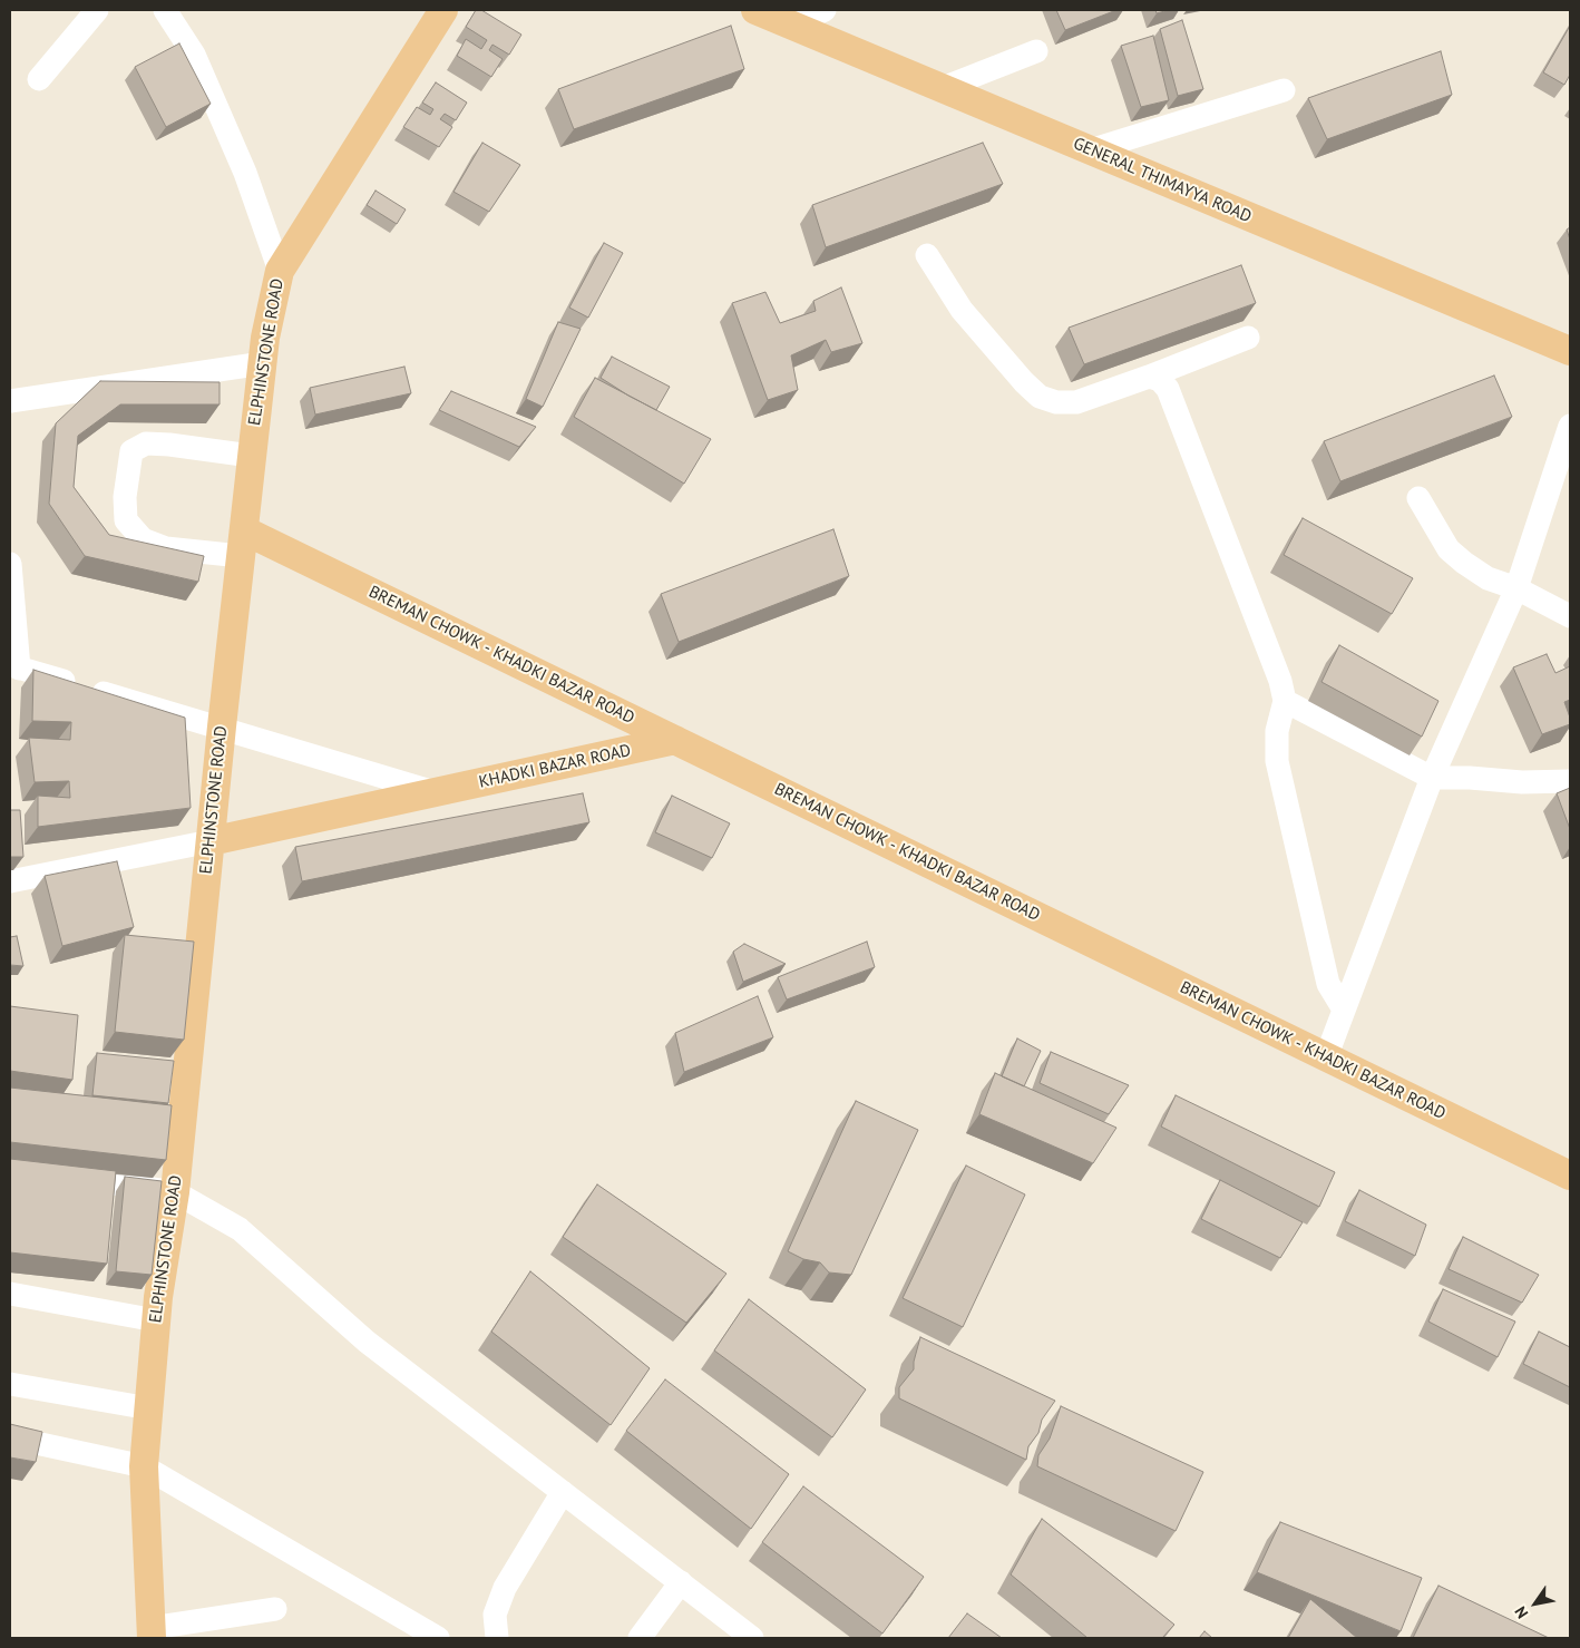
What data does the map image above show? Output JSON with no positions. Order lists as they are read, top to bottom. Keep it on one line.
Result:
{"streets":{"main road":["GENERAL THIMAYYA ROAD","ELPHINSTONE ROAD","BREMAN CHOWK - KHADKI BAZAR ROAD","KHADKI BAZAR ROAD"]},"crossings":[["ELPHINSTONE ROAD","BREMAN CHOWK - KHADKI BAZAR ROAD"],["ELPHINSTONE ROAD","KHADKI BAZAR ROAD"],["BREMAN CHOWK - KHADKI BAZAR ROAD","KHADKI BAZAR ROAD"]],"north":"bottom left"}
